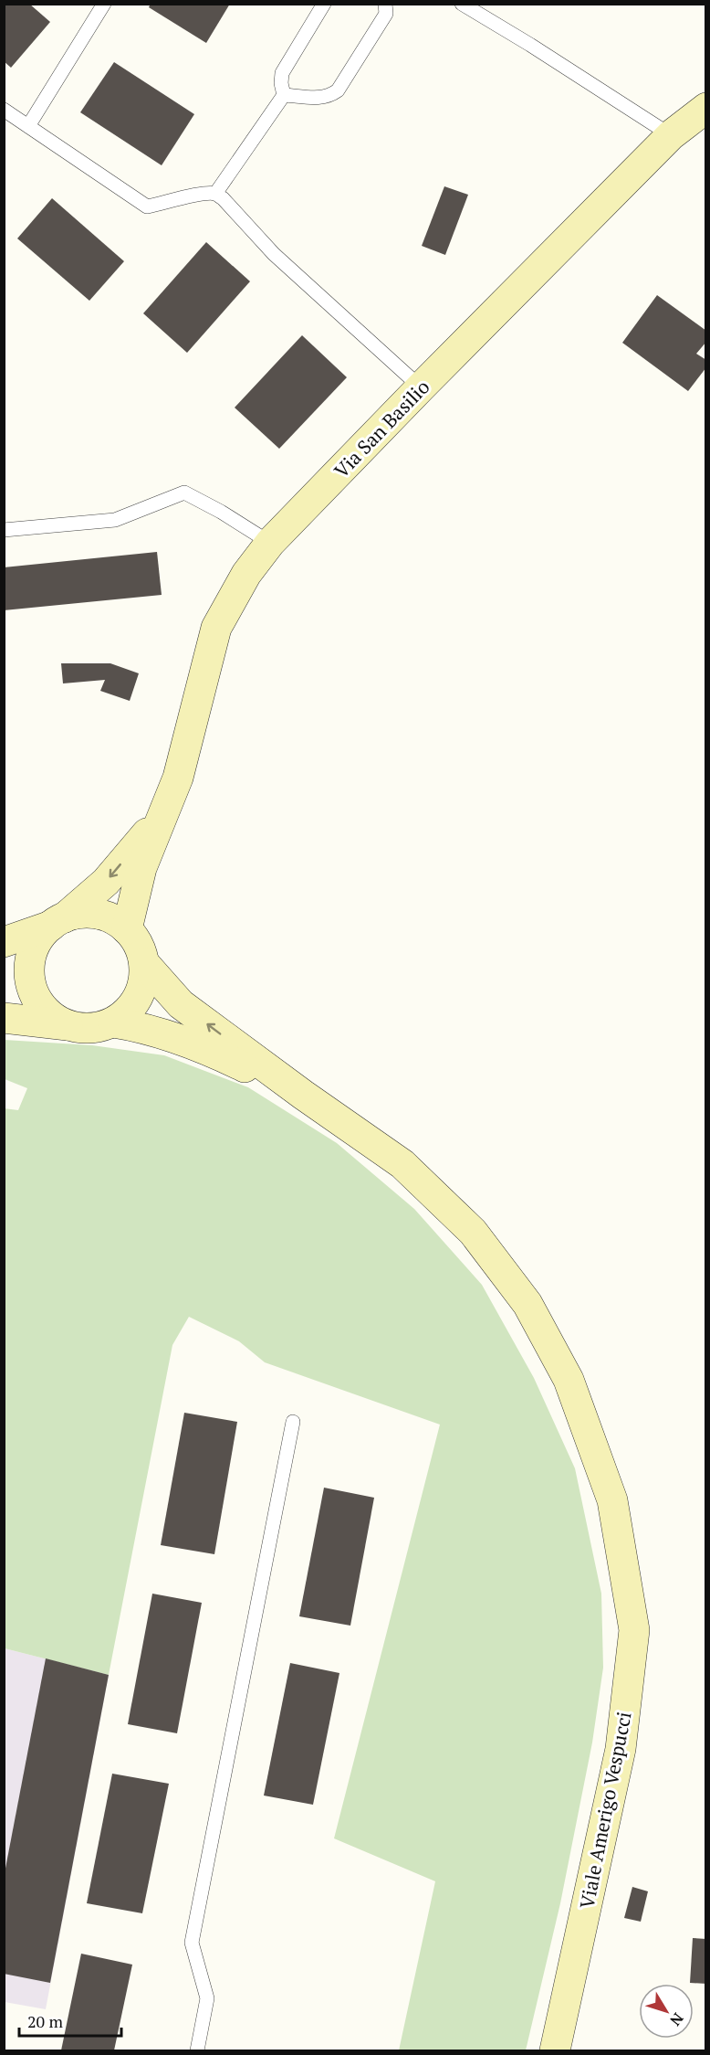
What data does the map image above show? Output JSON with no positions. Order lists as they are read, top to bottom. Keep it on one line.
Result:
{"streets":{"street":["Via San Basilio","Viale Amerigo Vespucci"]},"scale_bar":"20 m","north":"bottom right"}
